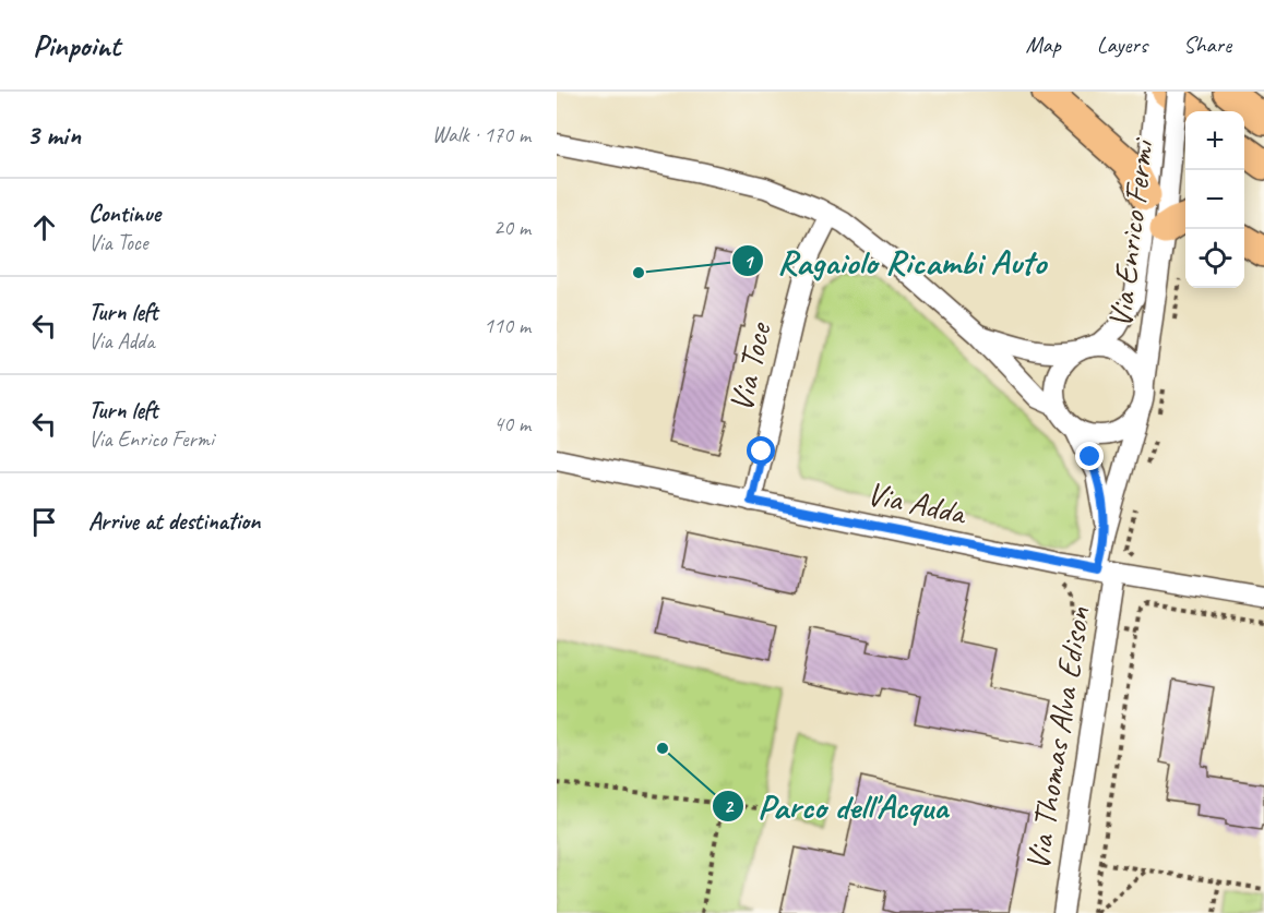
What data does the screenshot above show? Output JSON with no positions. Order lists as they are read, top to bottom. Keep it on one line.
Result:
{"streets":{"street":["Via Enrico Fermi","Via Toce","Via Adda","Via Thomas Alva Edison"]},"crossings":[["Via Toce","Via Adda"],["Via Adda","Via Thomas Alva Edison"]],"places":["Ragaiolo Ricambi Auto","Parco dell'Acqua"],"page":{"header":"Pinpoint","nav":["Map","Layers","Share"],"heading":["3 min","Walk · 170 m"],"map_buttons":["+","−"],"list":[["Continue","Via Toce","20 m"],["Turn left","Via Adda","110 m"],["Turn left","Via Enrico Fermi","40 m"],"Arrive at destination"]}}
